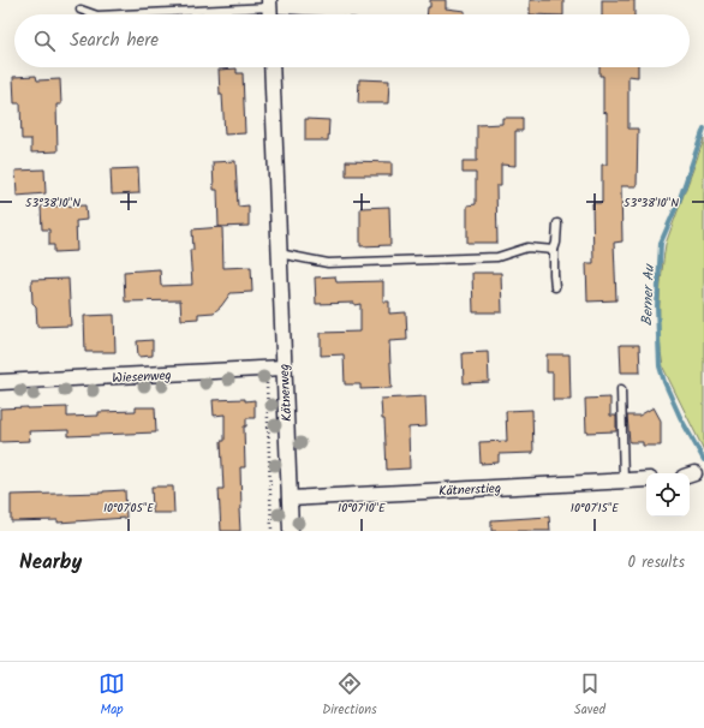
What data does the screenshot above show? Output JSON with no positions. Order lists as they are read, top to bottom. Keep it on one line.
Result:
{"streets":{"street":["Wiesenweg","Kätnerweg","Kätnerstieg"]},"crossings":[["Wiesenweg","Kätnerweg"],["Kätnerweg","Kätnerstieg"]],"water":["Berner Au"],"page":{"search":"Search here","heading":["Nearby","0 results"],"nav":["Map","Directions","Saved"]},"coordinates":["53°38'10\"N","10°07'05\"E","10°07'10\"E","10°07'15\"E"]}
